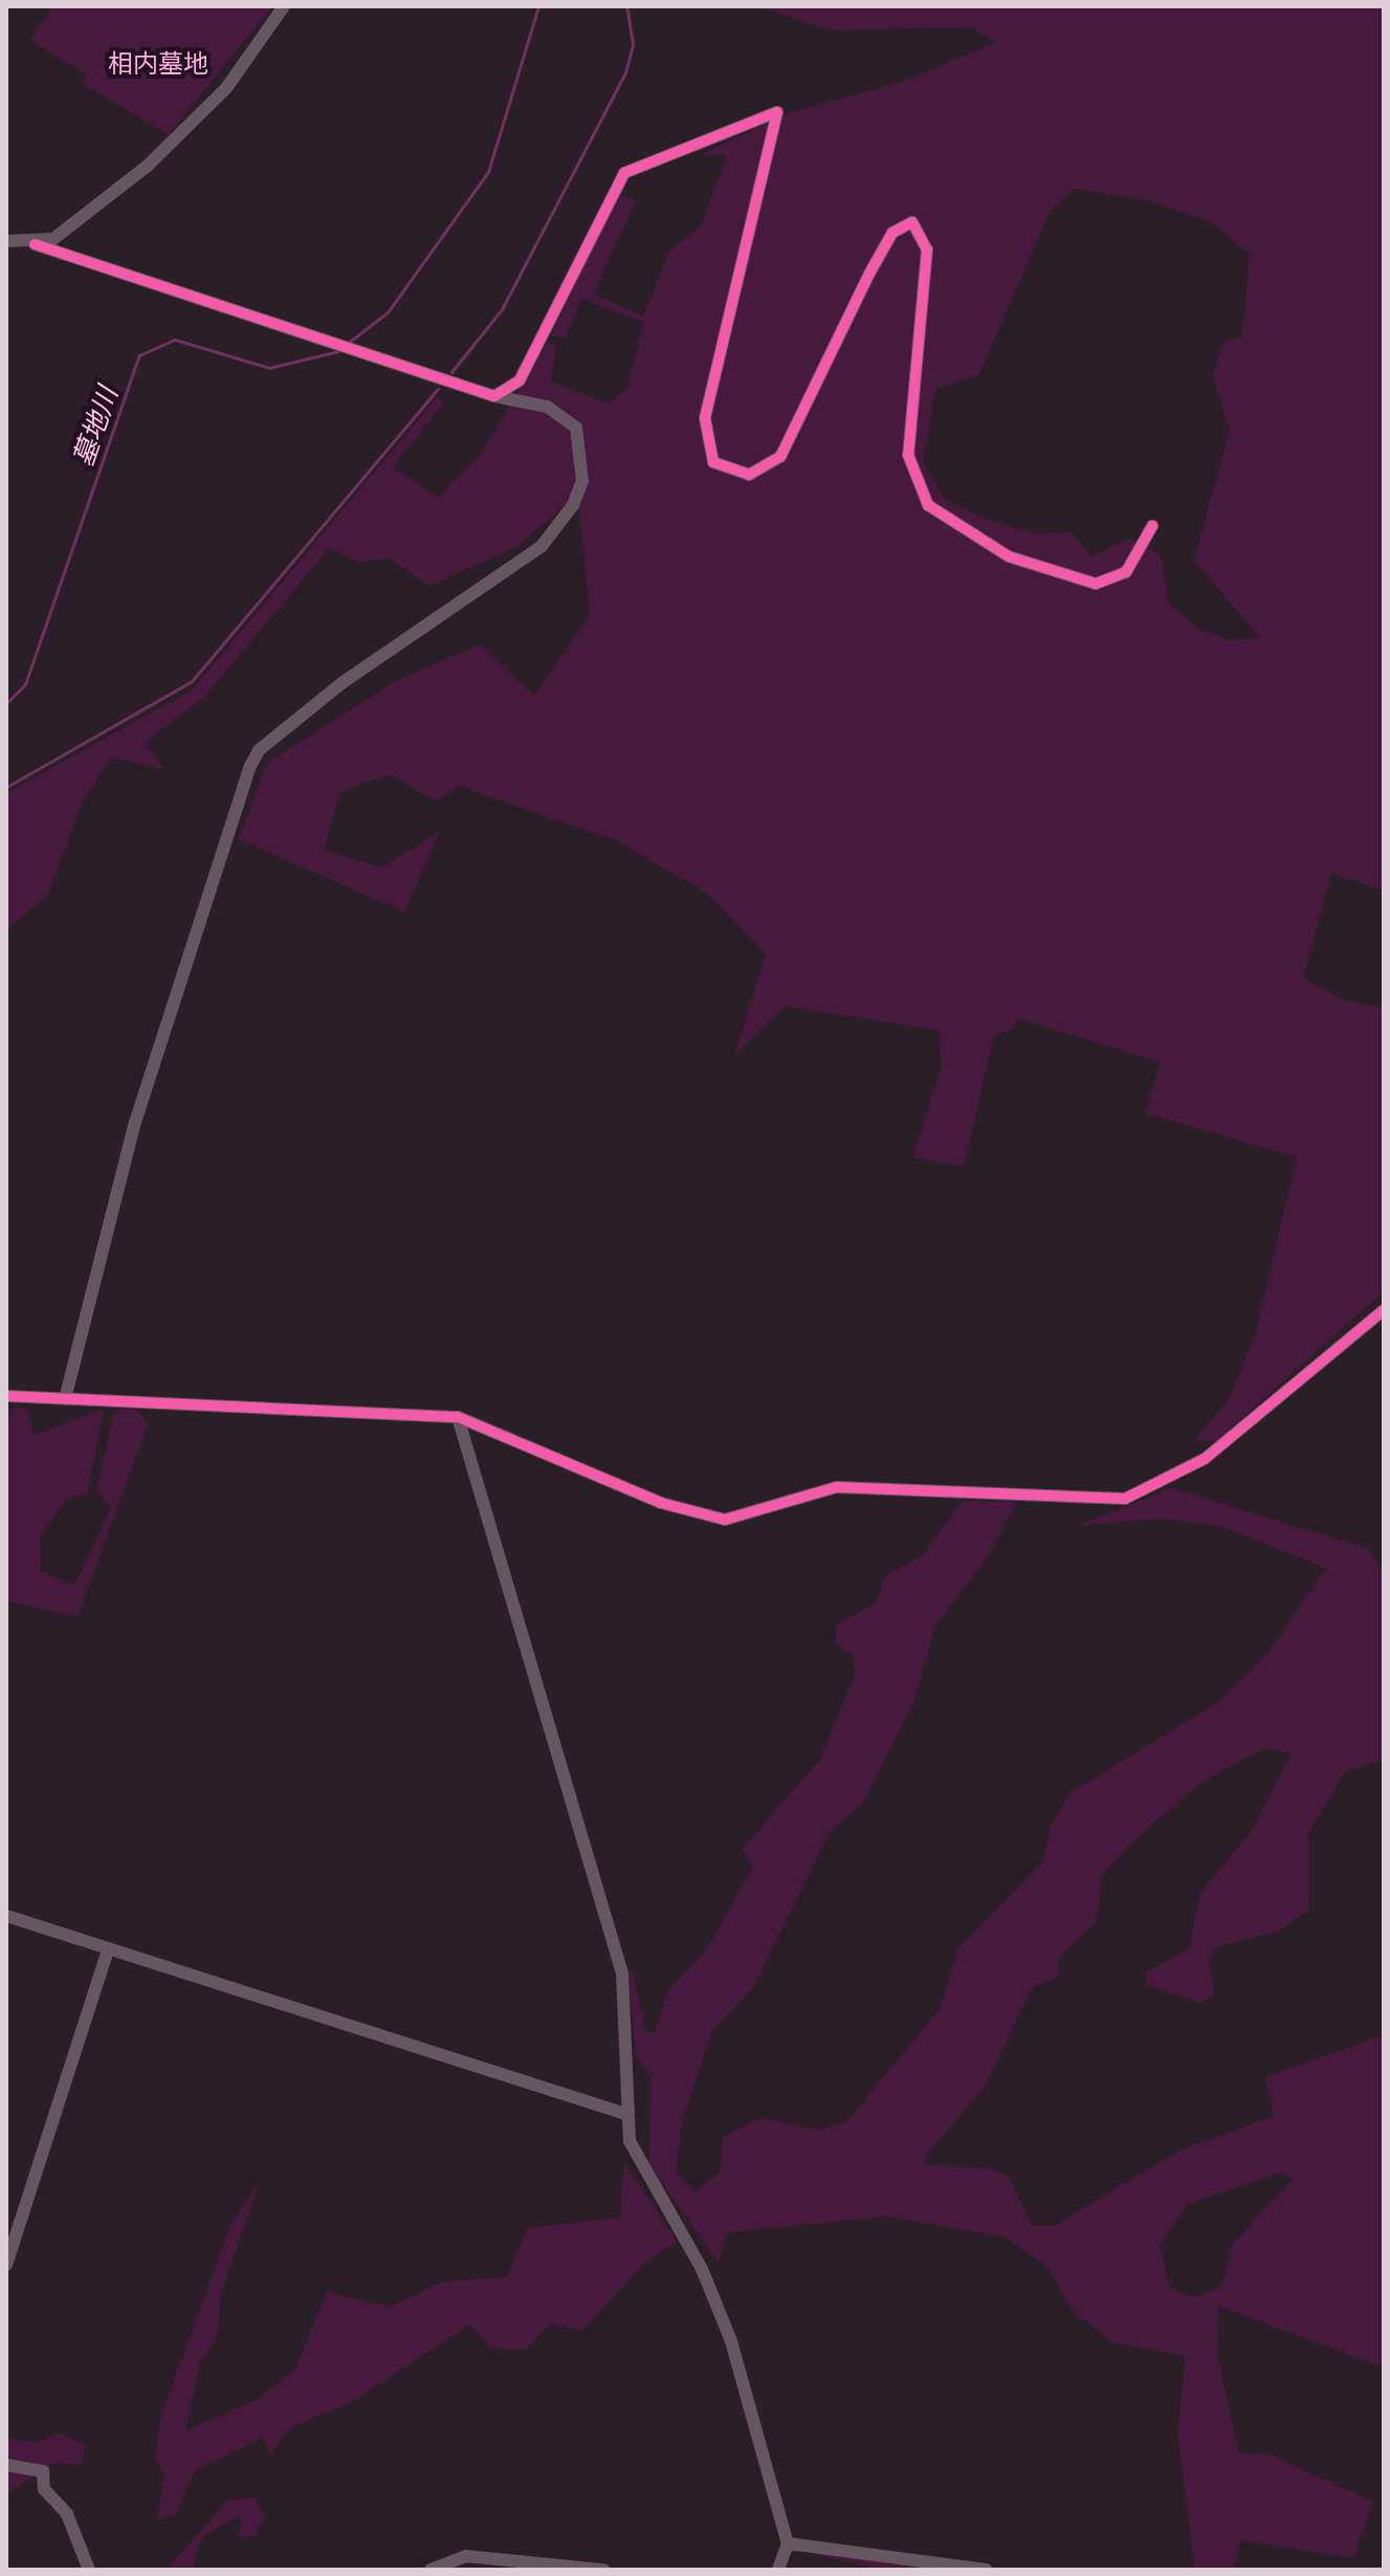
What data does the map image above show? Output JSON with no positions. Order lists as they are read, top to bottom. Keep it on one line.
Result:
{"water":["墓地川"],"parks":["相内墓地"]}
